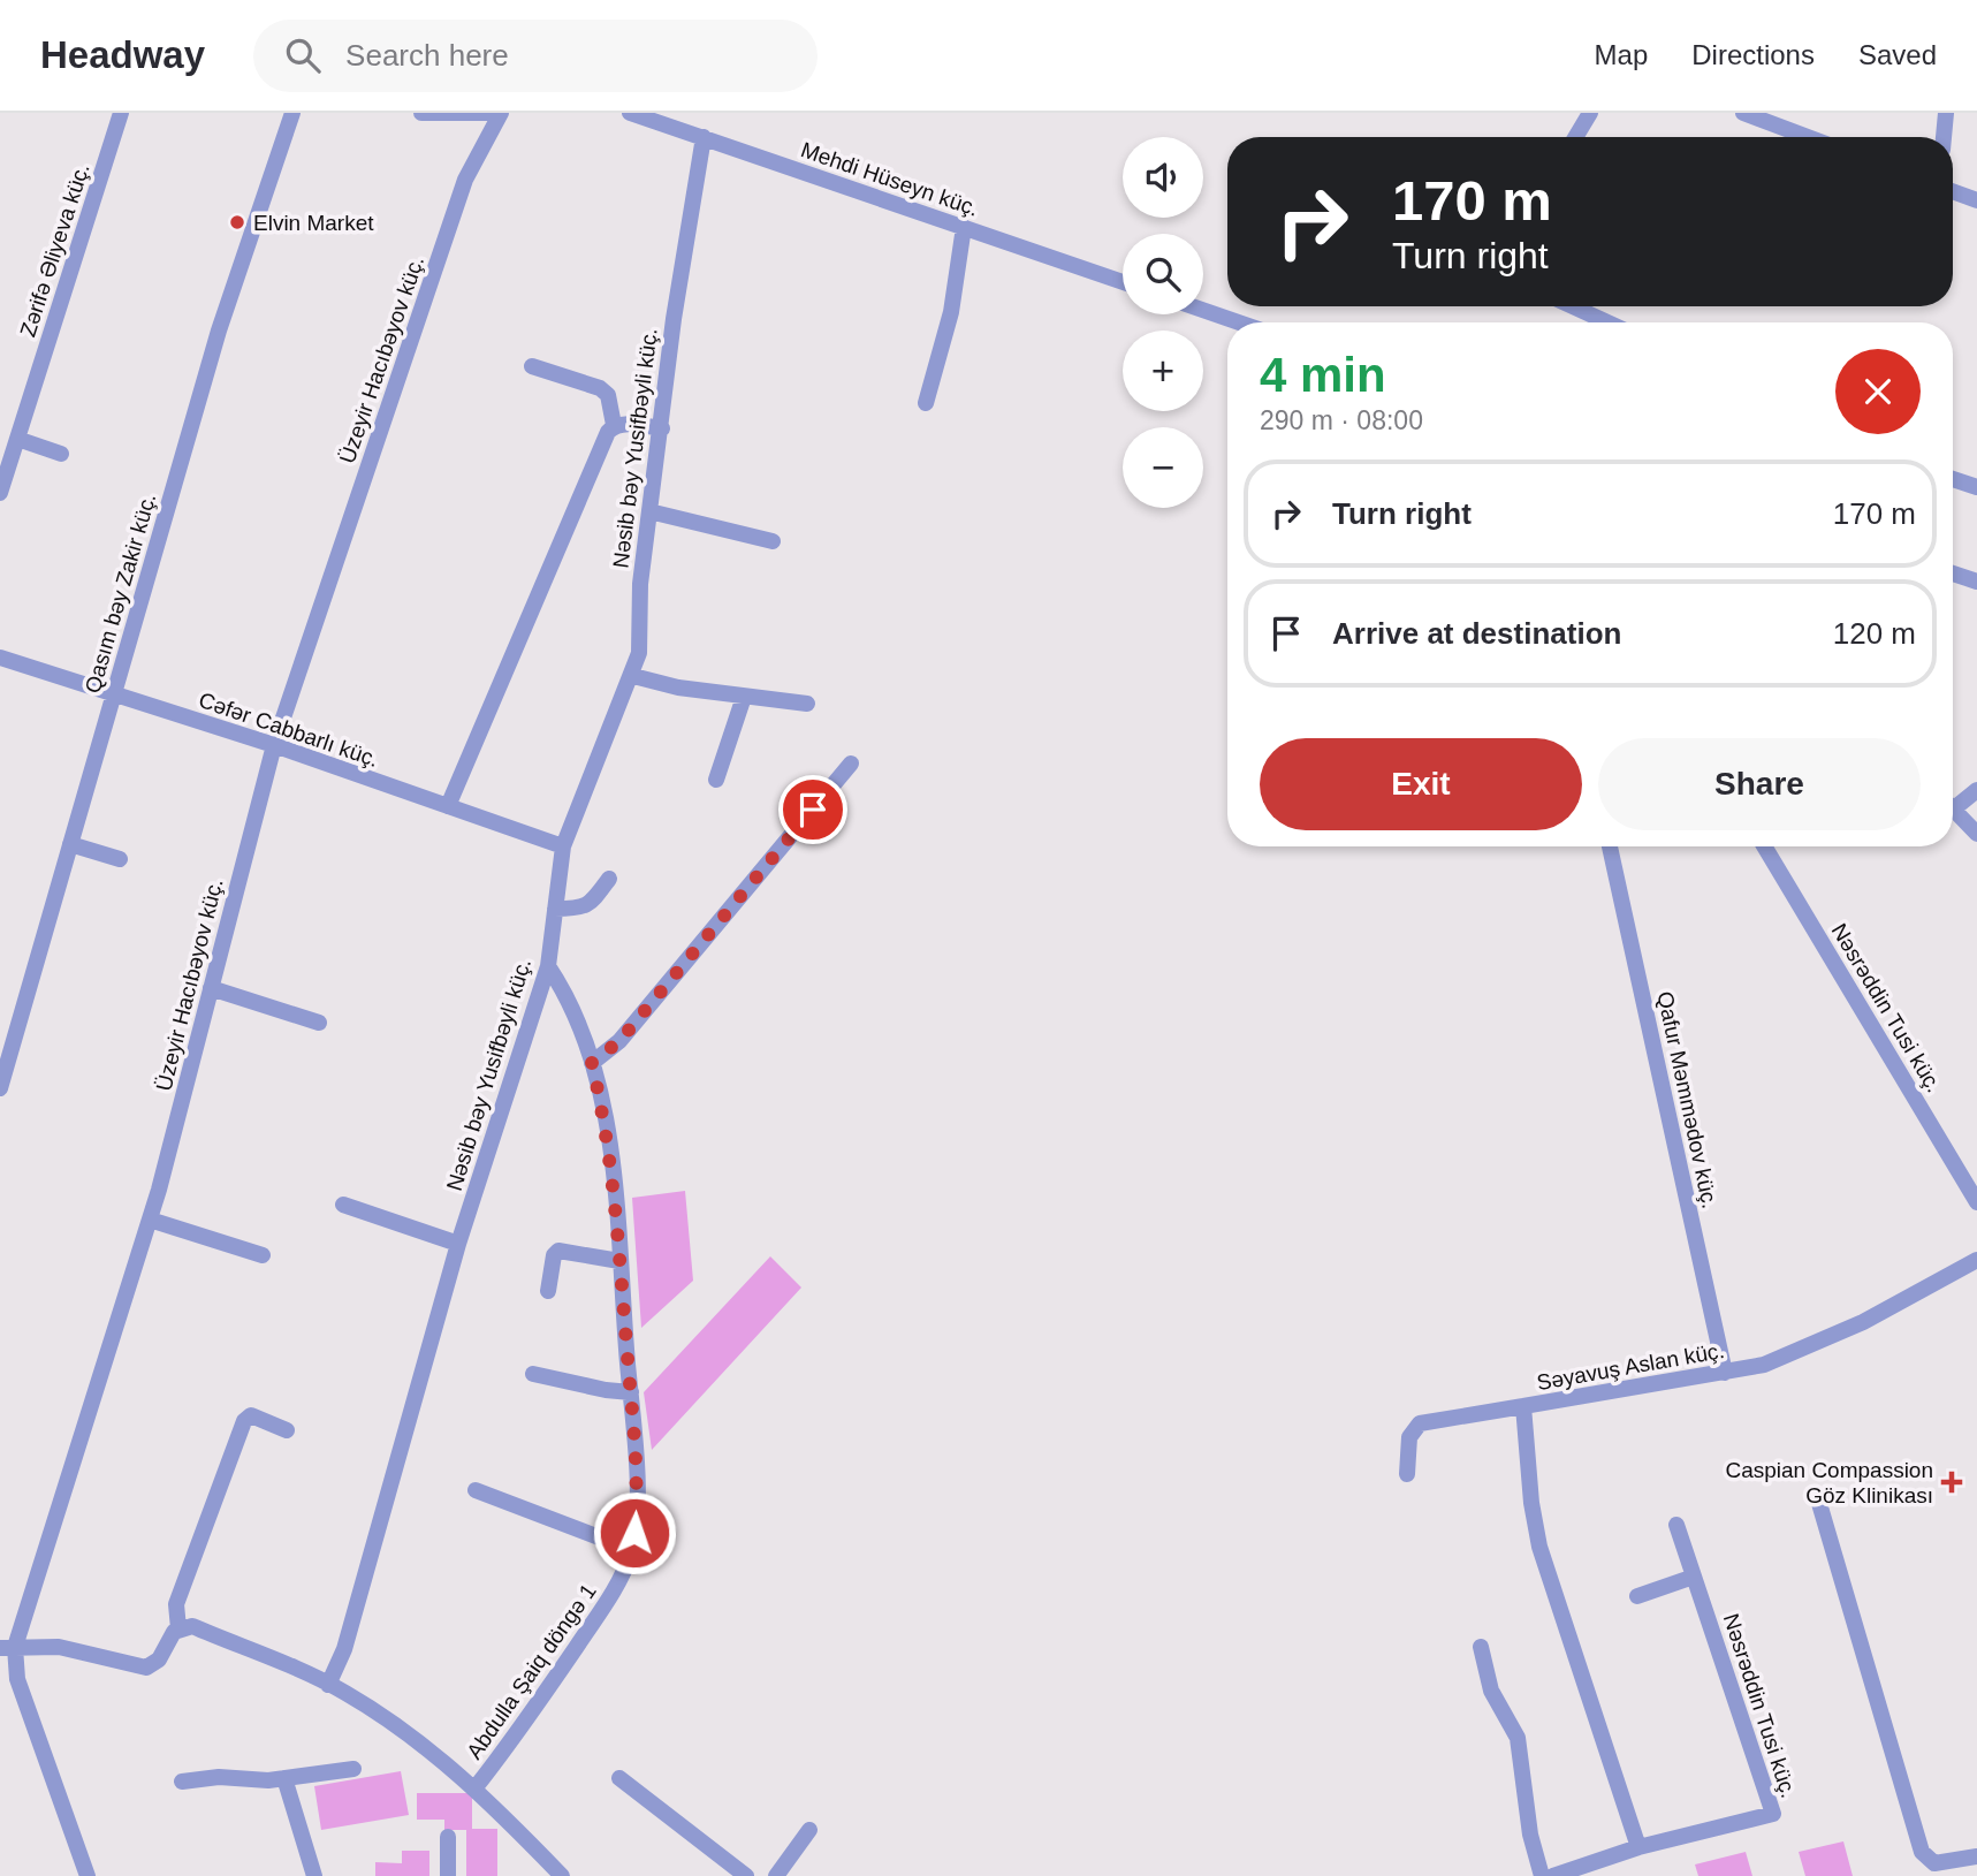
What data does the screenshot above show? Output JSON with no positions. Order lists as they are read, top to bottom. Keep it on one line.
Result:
{"streets":{"street":["Mehdi Hüseyn küç.","Zərifə Əliyeva küç.","Üzeyir Hacıbəyov küç.","Nəsib bəy Yusifbəyli küç.","Qasım bəy Zakir küç.","Cəfər Cabbarlı küç.","Nəsrəddin Tusi küç.","Qafur Məmmədov küç.","Səyavuş Aslan küç.","Abdulla Şaiq döngə 1"]},"crossings":[["Mehdi Hüseyn küç.","Nəsib bəy Yusifbəyli küç."],["Üzeyir Hacıbəyov küç.","Cəfər Cabbarlı küç."],["Nəsib bəy Yusifbəyli küç.","Cəfər Cabbarlı küç."],["Nəsib bəy Yusifbəyli küç.","Abdulla Şaiq döngə 1"],["Qasım bəy Zakir küç.","Cəfər Cabbarlı küç."],["Nəsrəddin Tusi küç.","Səyavuş Aslan küç."],["Qafur Məmmədov küç.","Səyavuş Aslan küç."]],"places":{"other":["Elvin Market"],"health":["Caspian Compassion Göz Klinikası"]},"page":{"header":"Headway","search":"Search here","nav":["Map","Directions","Saved"],"map_buttons":["+","−"],"turn":["170 m","Turn right"],"heading":["4 min","290 m · 08:00"],"list":[{"name":"Turn right","value":"170 m"},{"name":"Arrive at destination","value":"120 m"}],"buttons":["Exit","Share"]}}
